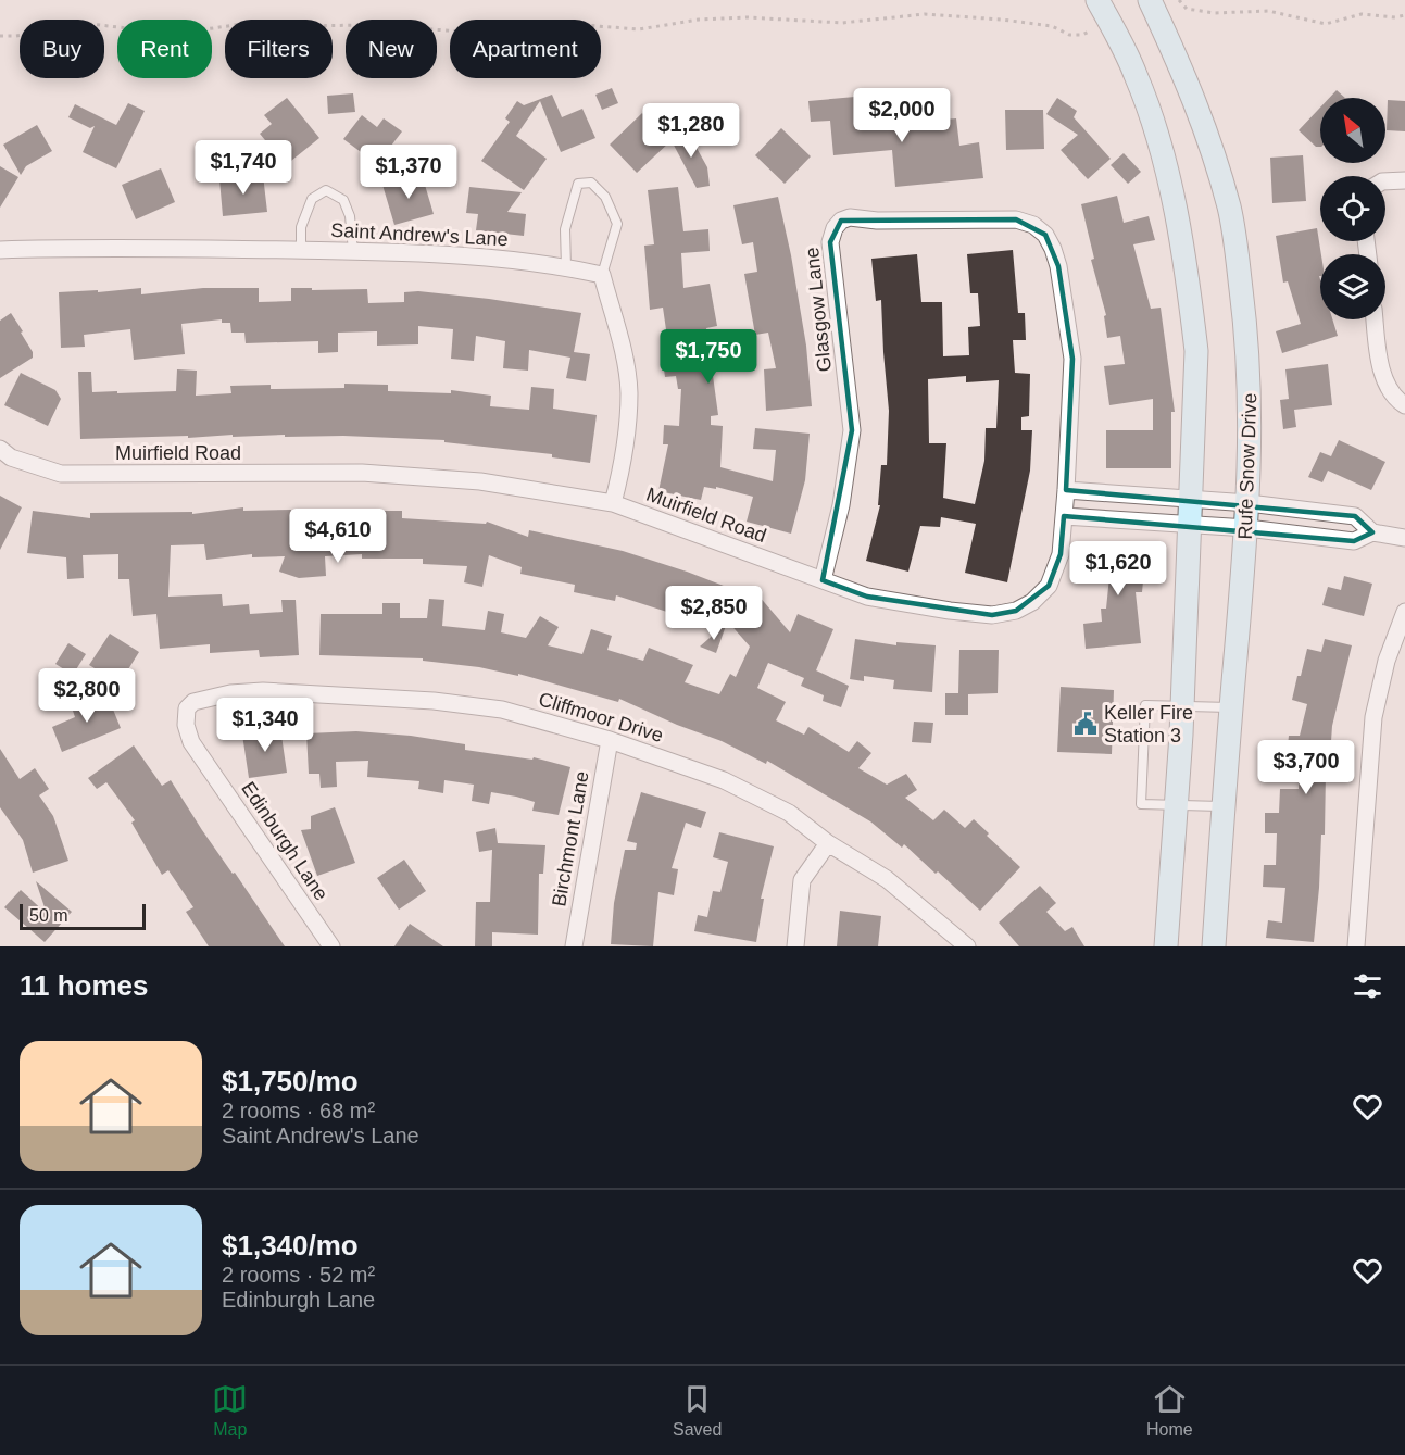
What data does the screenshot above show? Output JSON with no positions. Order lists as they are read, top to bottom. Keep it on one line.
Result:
{"streets":{"main road":["Rufe Snow Drive"],"street":["Saint Andrew's Lane","Glasgow Lane","Muirfield Road","Cliffmoor Drive","Birchmont Lane","Edinburgh Lane"]},"crossings":[["Glasgow Lane","Muirfield Road"],["Cliffmoor Drive","Birchmont Lane"],["Cliffmoor Drive","Edinburgh Lane"]],"places":{"public building":["Keller Fire Station 3"]},"scale_bar":"50 m","north":"top left","page":{"chip":["Buy","Rent","Filters","New","Apartment"],"price":["$2,000","$1,280","$1,740","$1,370","$1,750","$4,610","$1,620","$2,850","$2,800","$1,340","$3,700"],"scale":"50 m","heading":"11 homes","list":[{"name":"$1,750/mo","note":"2 rooms · 68 m² · Saint Andrew's Lane"},{"name":"$1,340/mo","note":"2 rooms · 52 m² · Edinburgh Lane"}],"tabs":["Map","Saved","Home"]}}
